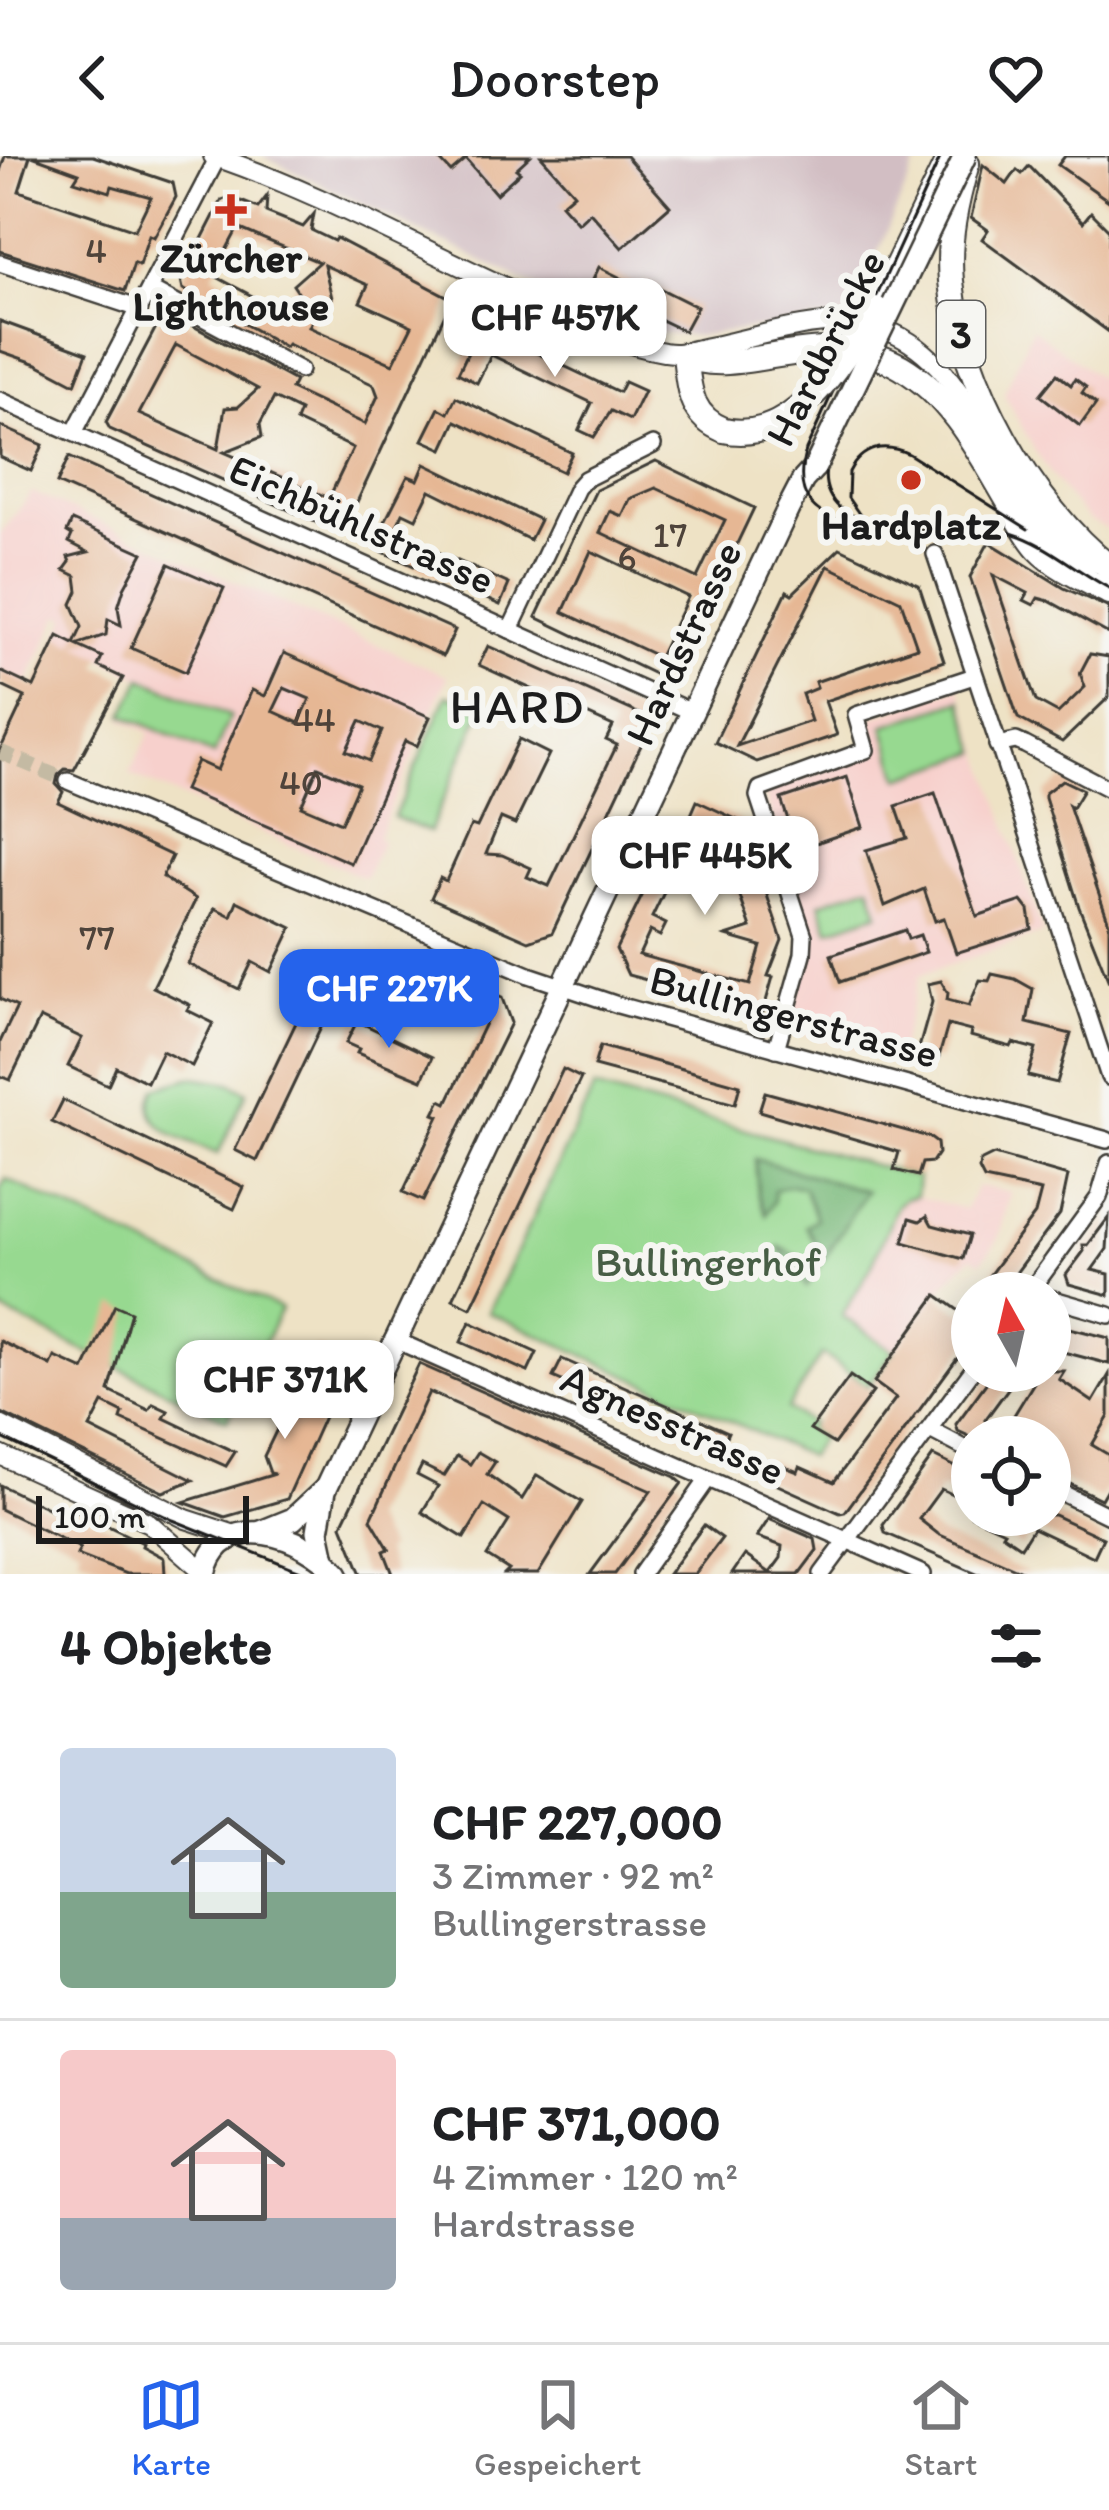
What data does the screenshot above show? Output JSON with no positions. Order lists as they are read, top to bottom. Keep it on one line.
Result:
{"streets":{"main road":["3","Hardbrücke","Hardstrasse"],"street":["Eichbühlstrasse","Bullingerstrasse","Agnesstrasse"]},"crossings":[["3","Hardbrücke"],["Hardbrücke","Hardstrasse"],["Eichbühlstrasse","Hardstrasse"],["Hardstrasse","Bullingerstrasse"],["Hardstrasse","Agnesstrasse"]],"districts":["HARD"],"parks":["Bullingerhof"],"places":{"health":["Zürcher Lighthouse"],"other":["Hardplatz"]},"house_numbers":["4","17","6","44","40","77"],"scale_bar":"100 m","north":"top","page":{"header":"Doorstep","price":["CHF 457K","CHF 445K","CHF 227K","CHF 371K"],"scale":"100 m","heading":"4 Objekte","list":[{"name":"CHF 227,000","note":"3 Zimmer · 92 m² · Bullingerstrasse"},{"name":"CHF 371,000","note":"4 Zimmer · 120 m² · Hardstrasse"}],"tabs":["Karte","Gespeichert","Start"]}}
